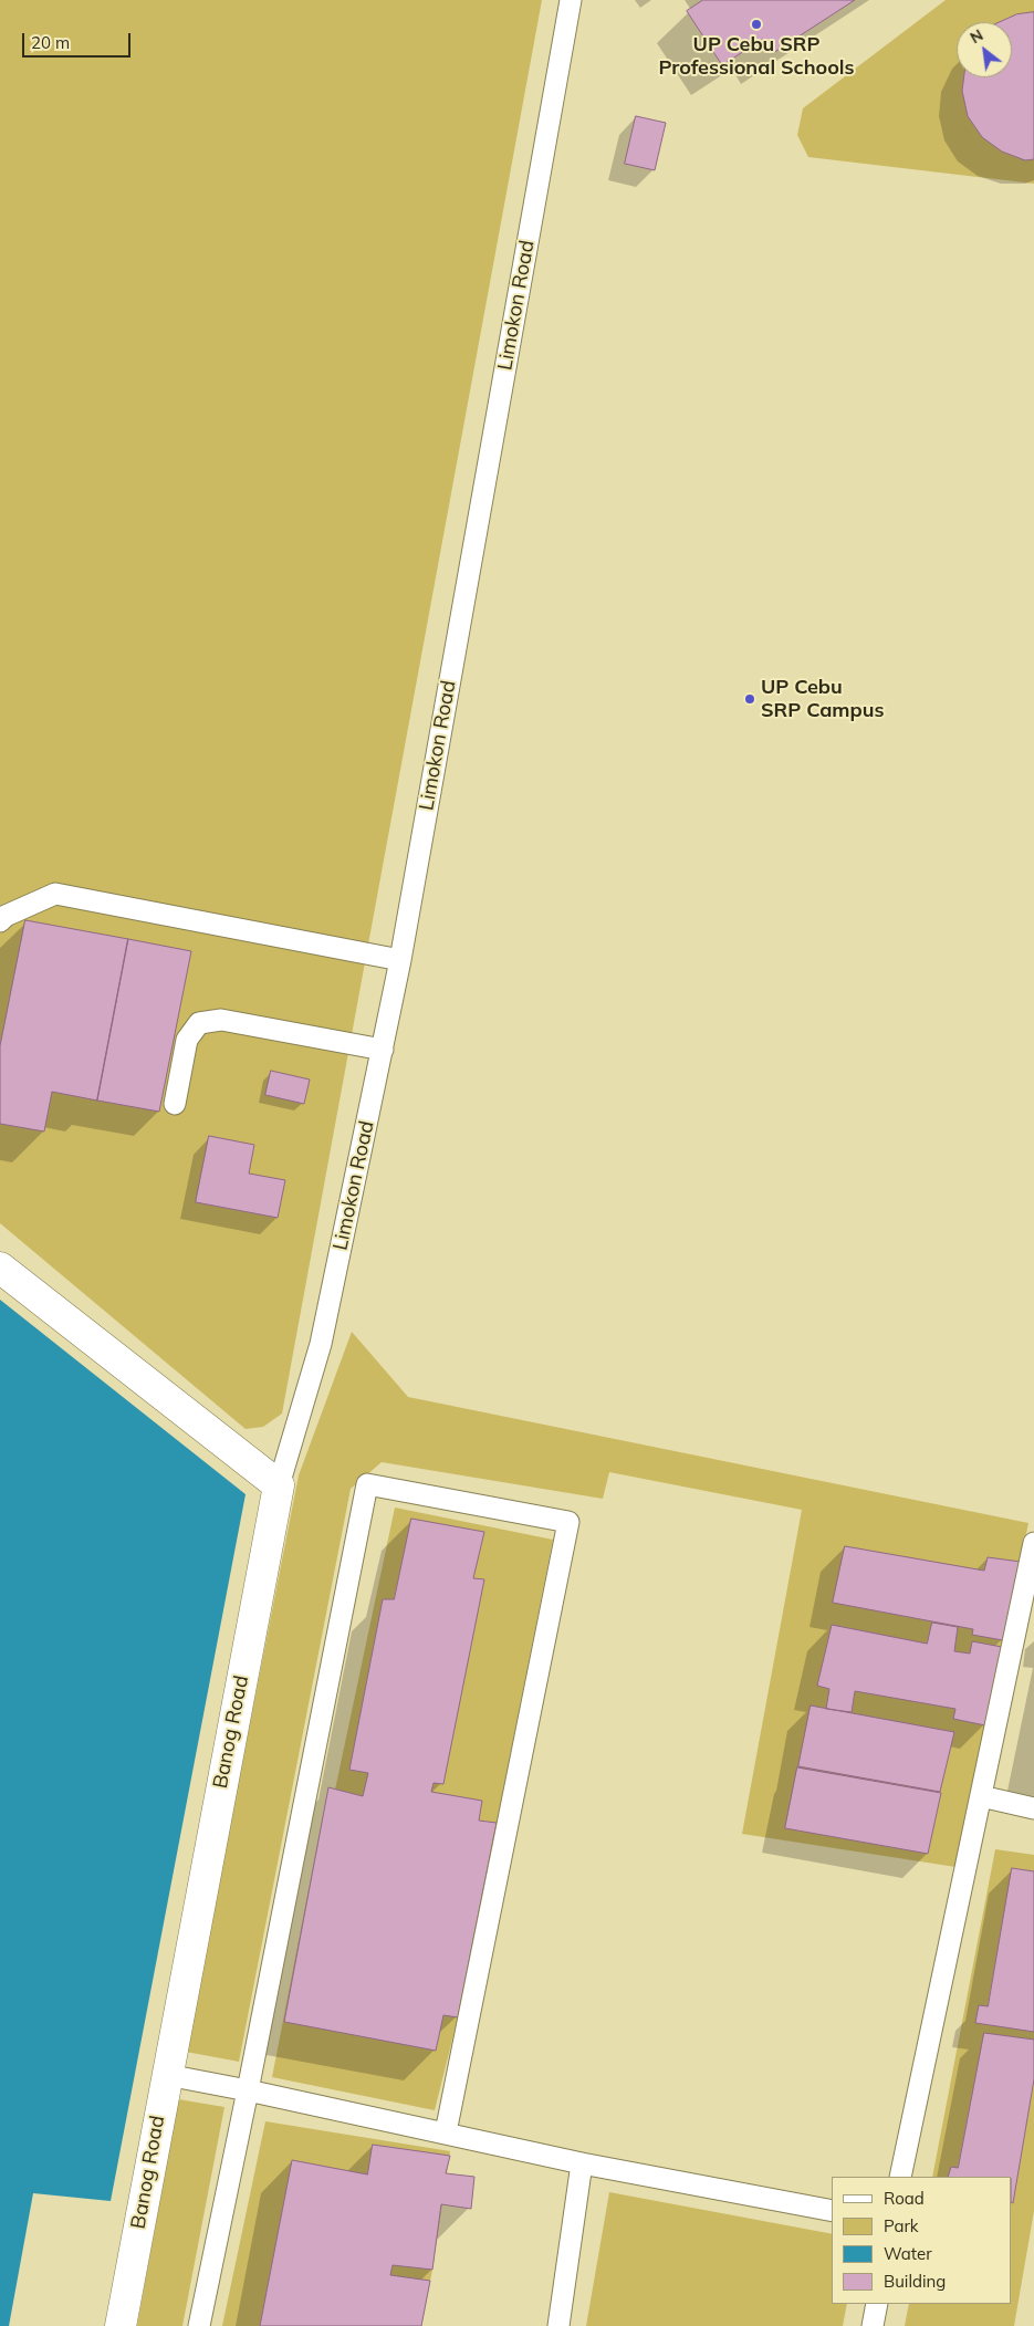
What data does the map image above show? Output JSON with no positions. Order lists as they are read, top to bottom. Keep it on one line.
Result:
{"streets":{"street":["Banog Road"],"lane":["Limokon Road"]},"crossings":[["Limokon Road","Banog Road"]],"places":["UP Cebu SRP Professional Schools","UP Cebu SRP Campus"],"legend":["Road","Park","Water","Building"],"scale_bar":"20 m","north":"top left"}
